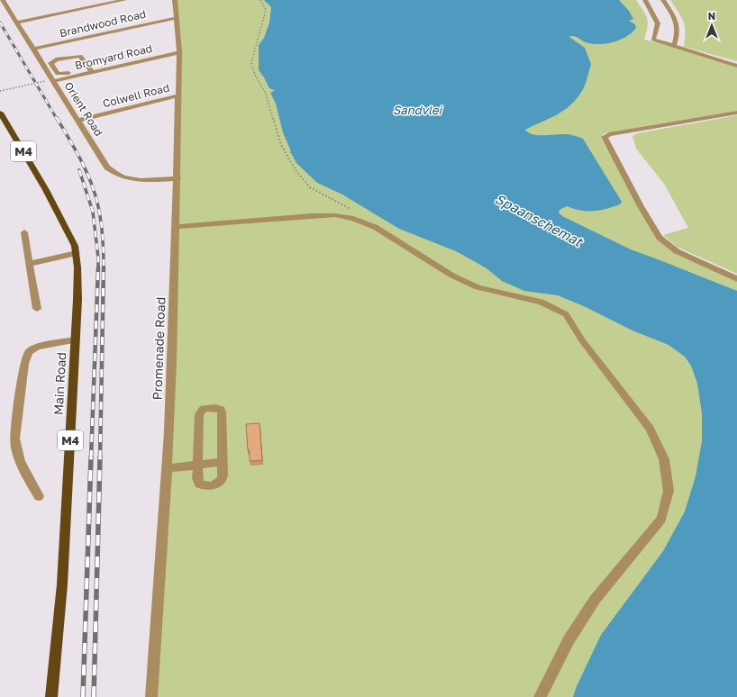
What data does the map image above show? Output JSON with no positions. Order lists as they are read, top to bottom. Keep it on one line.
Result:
{"streets":{"main road":["M4","Main Road"],"street":["Brandwood Road","Bromyard Road","Colwell Road","Orient Road","Promenade Road"]},"crossings":[["Brandwood Road","Orient Road"],["Brandwood Road","Promenade Road"],["Bromyard Road","Orient Road"],["Bromyard Road","Promenade Road"],["Colwell Road","Orient Road"],["Colwell Road","Promenade Road"],["Orient Road","Promenade Road"]],"water":["Sandvlei","Spaanschemat"],"north":"top"}
